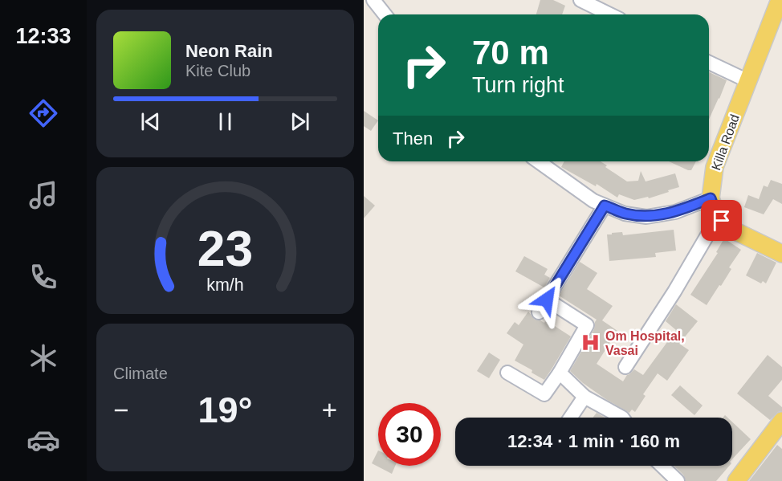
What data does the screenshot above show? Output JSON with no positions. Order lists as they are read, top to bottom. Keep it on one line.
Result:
{"streets":{"main road":["Killa Road"]},"places":{"hospital":["Om Hospital, Vasai"]},"page":{"tabs":"12:33","turn":["70 m","Turn right"],"song":["Neon Rain","Kite Club"],"then":"Then","tile":"Climate","heat":["−","19°","+"],"limit":"30","trip":"12:34 · 1 min · 160 m","gauge":["23","km/h"]}}
